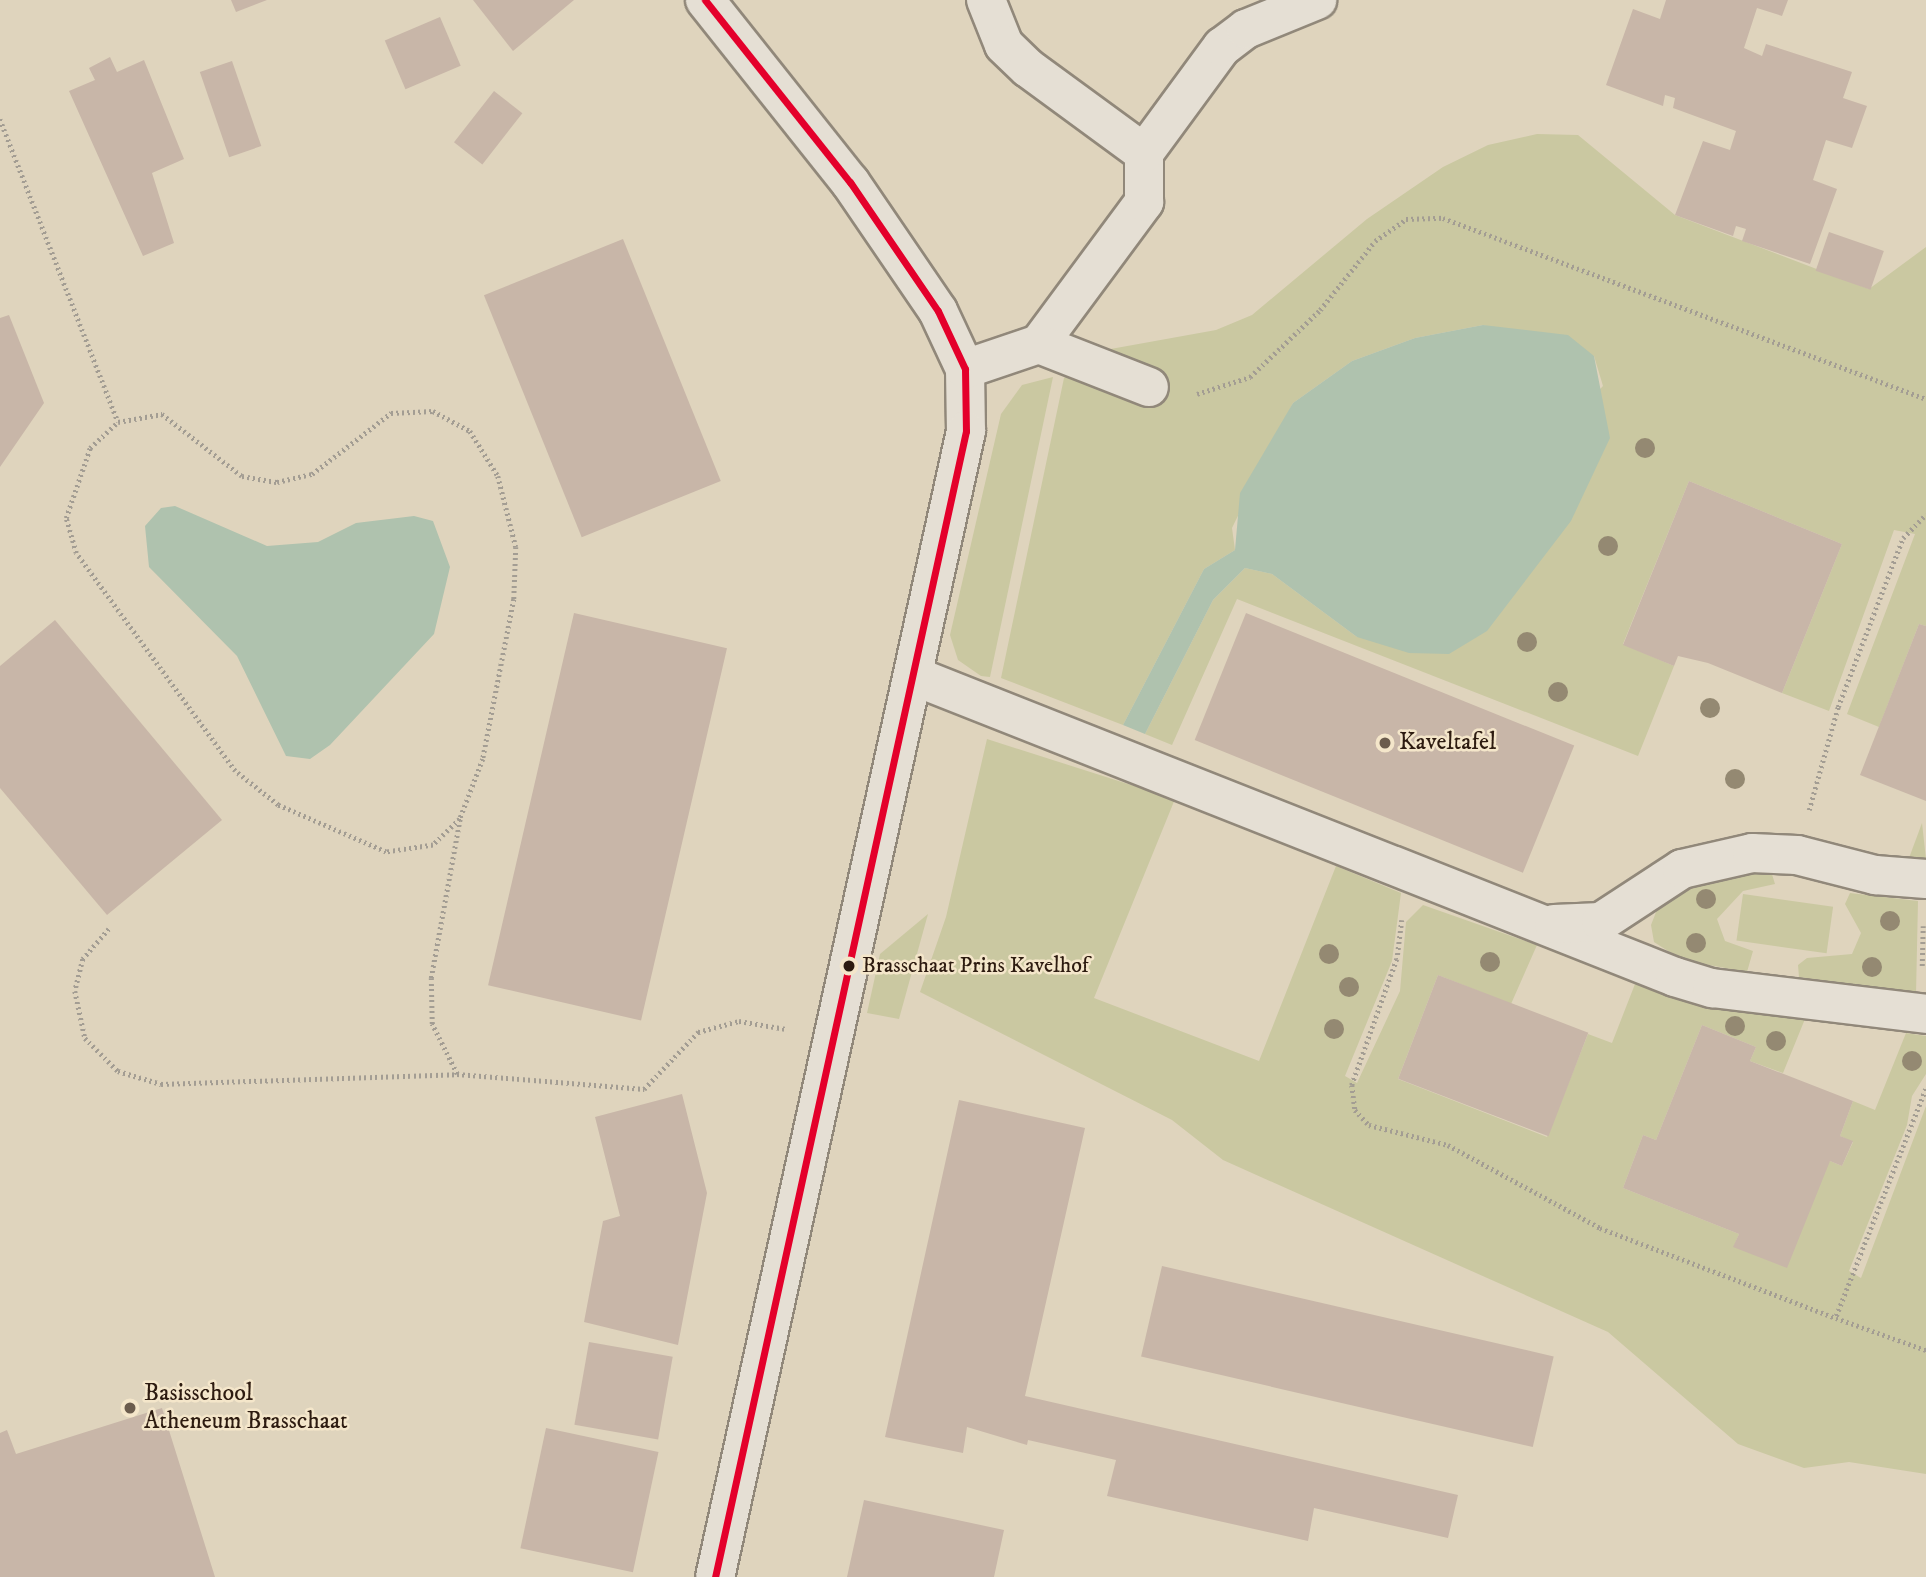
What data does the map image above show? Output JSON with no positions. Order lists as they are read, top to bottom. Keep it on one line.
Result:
{"places":["Kaveltafel","Brasschaat Prins Kavelhof","Basisschool Atheneum Brasschaat"]}
